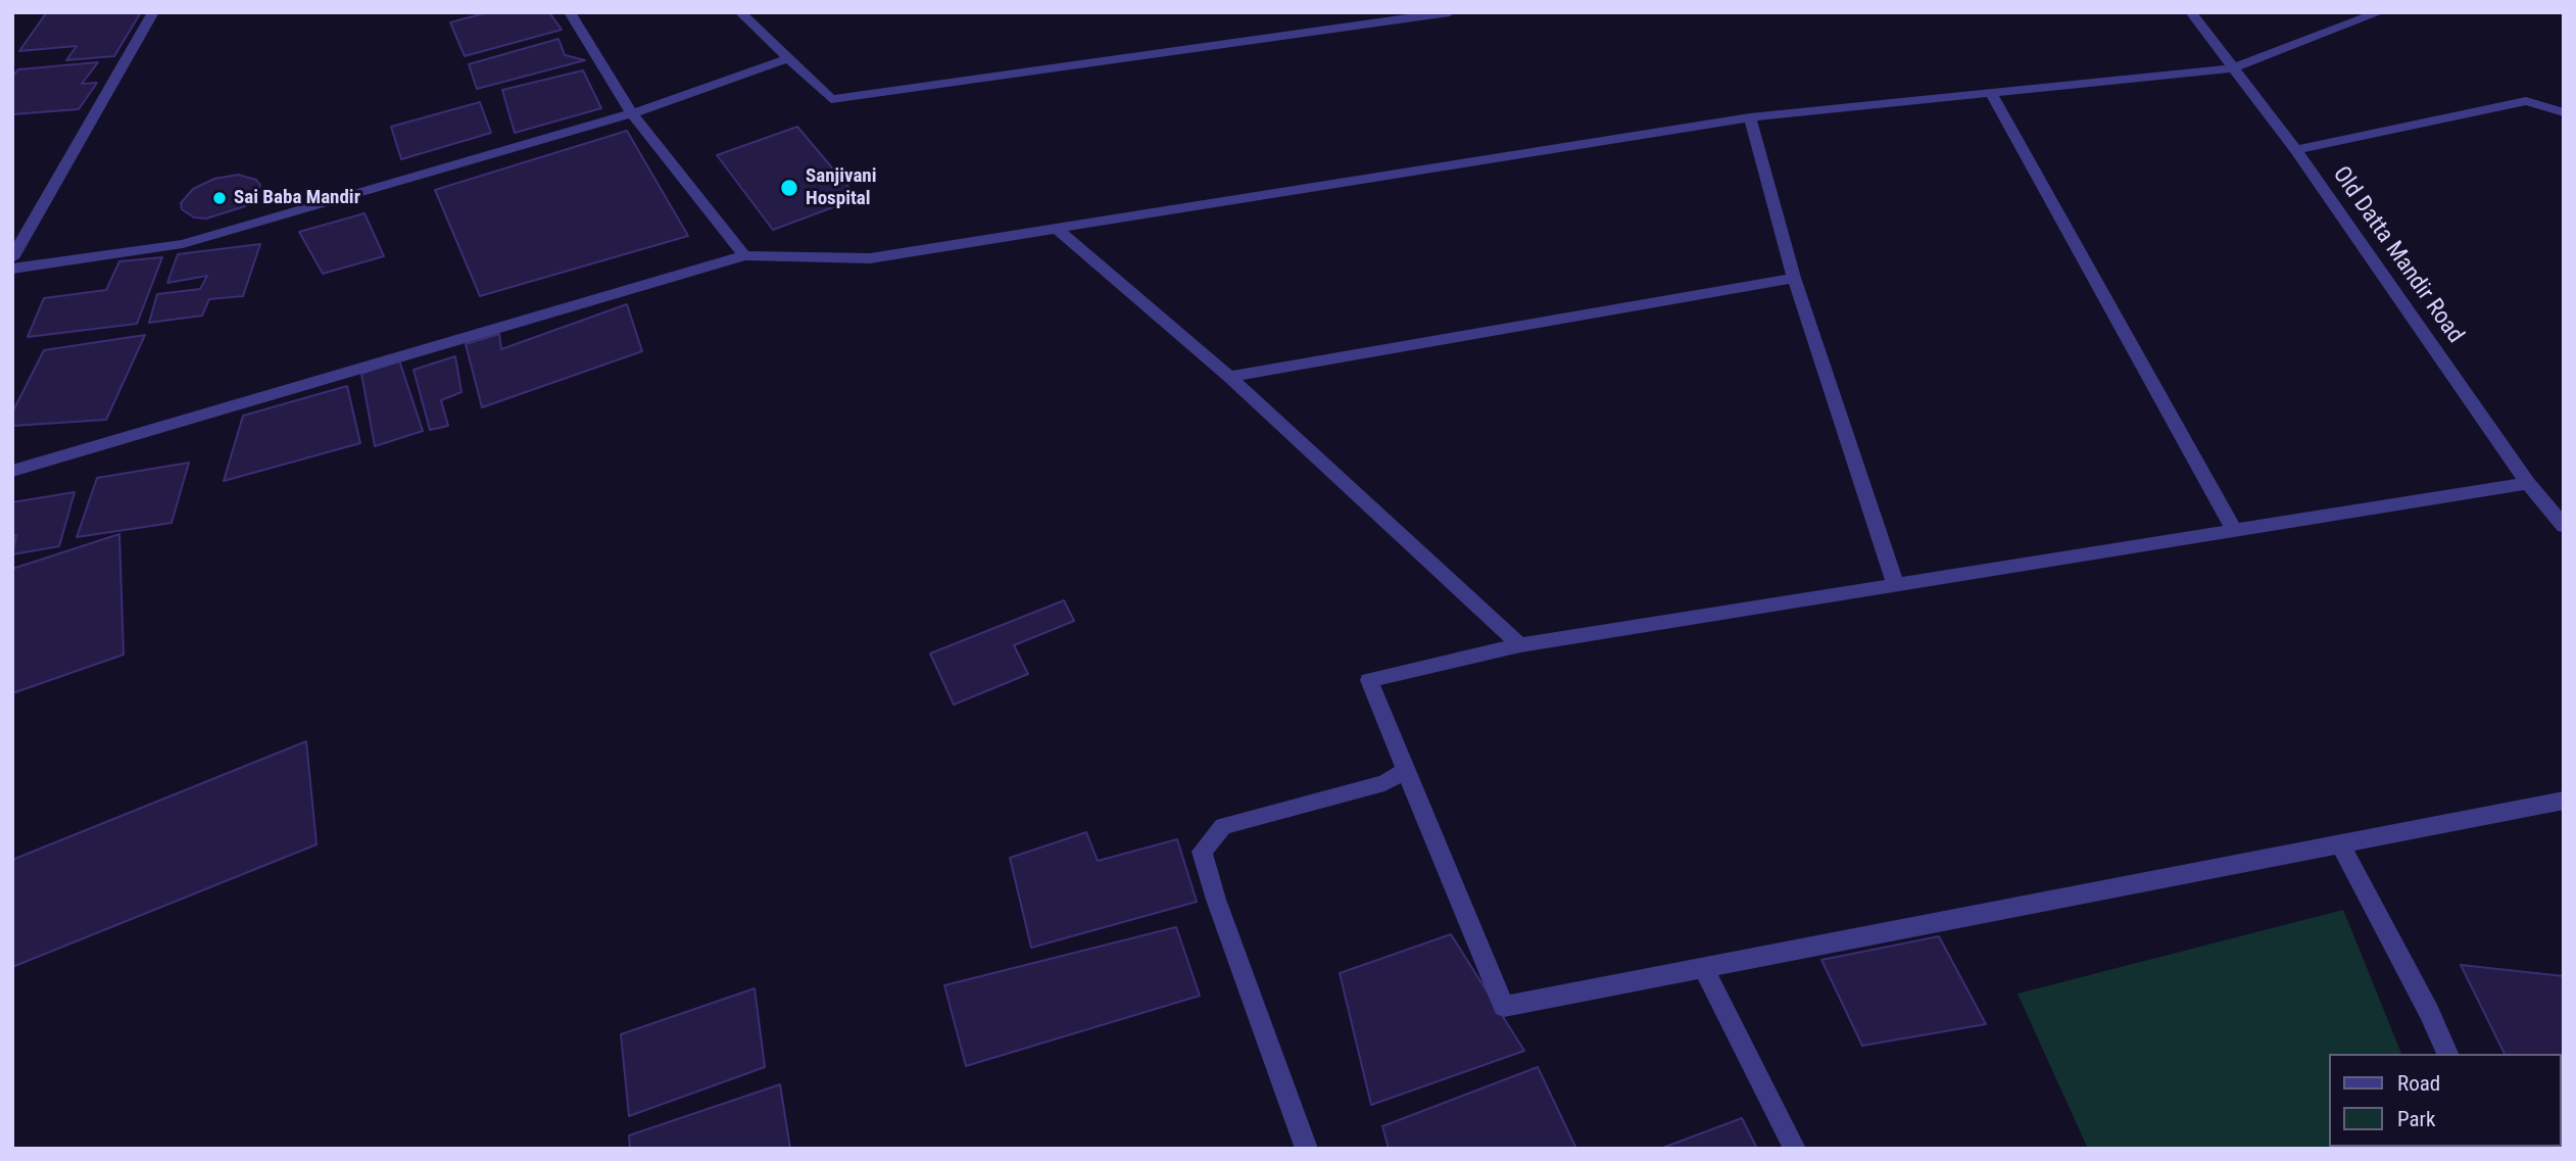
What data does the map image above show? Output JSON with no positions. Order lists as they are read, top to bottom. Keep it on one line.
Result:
{"streets":{"street":["Old Datta Mandir Road"]},"places":["Sanjivani Hospital","Sai Baba Mandir"],"legend":["Road","Park"]}
